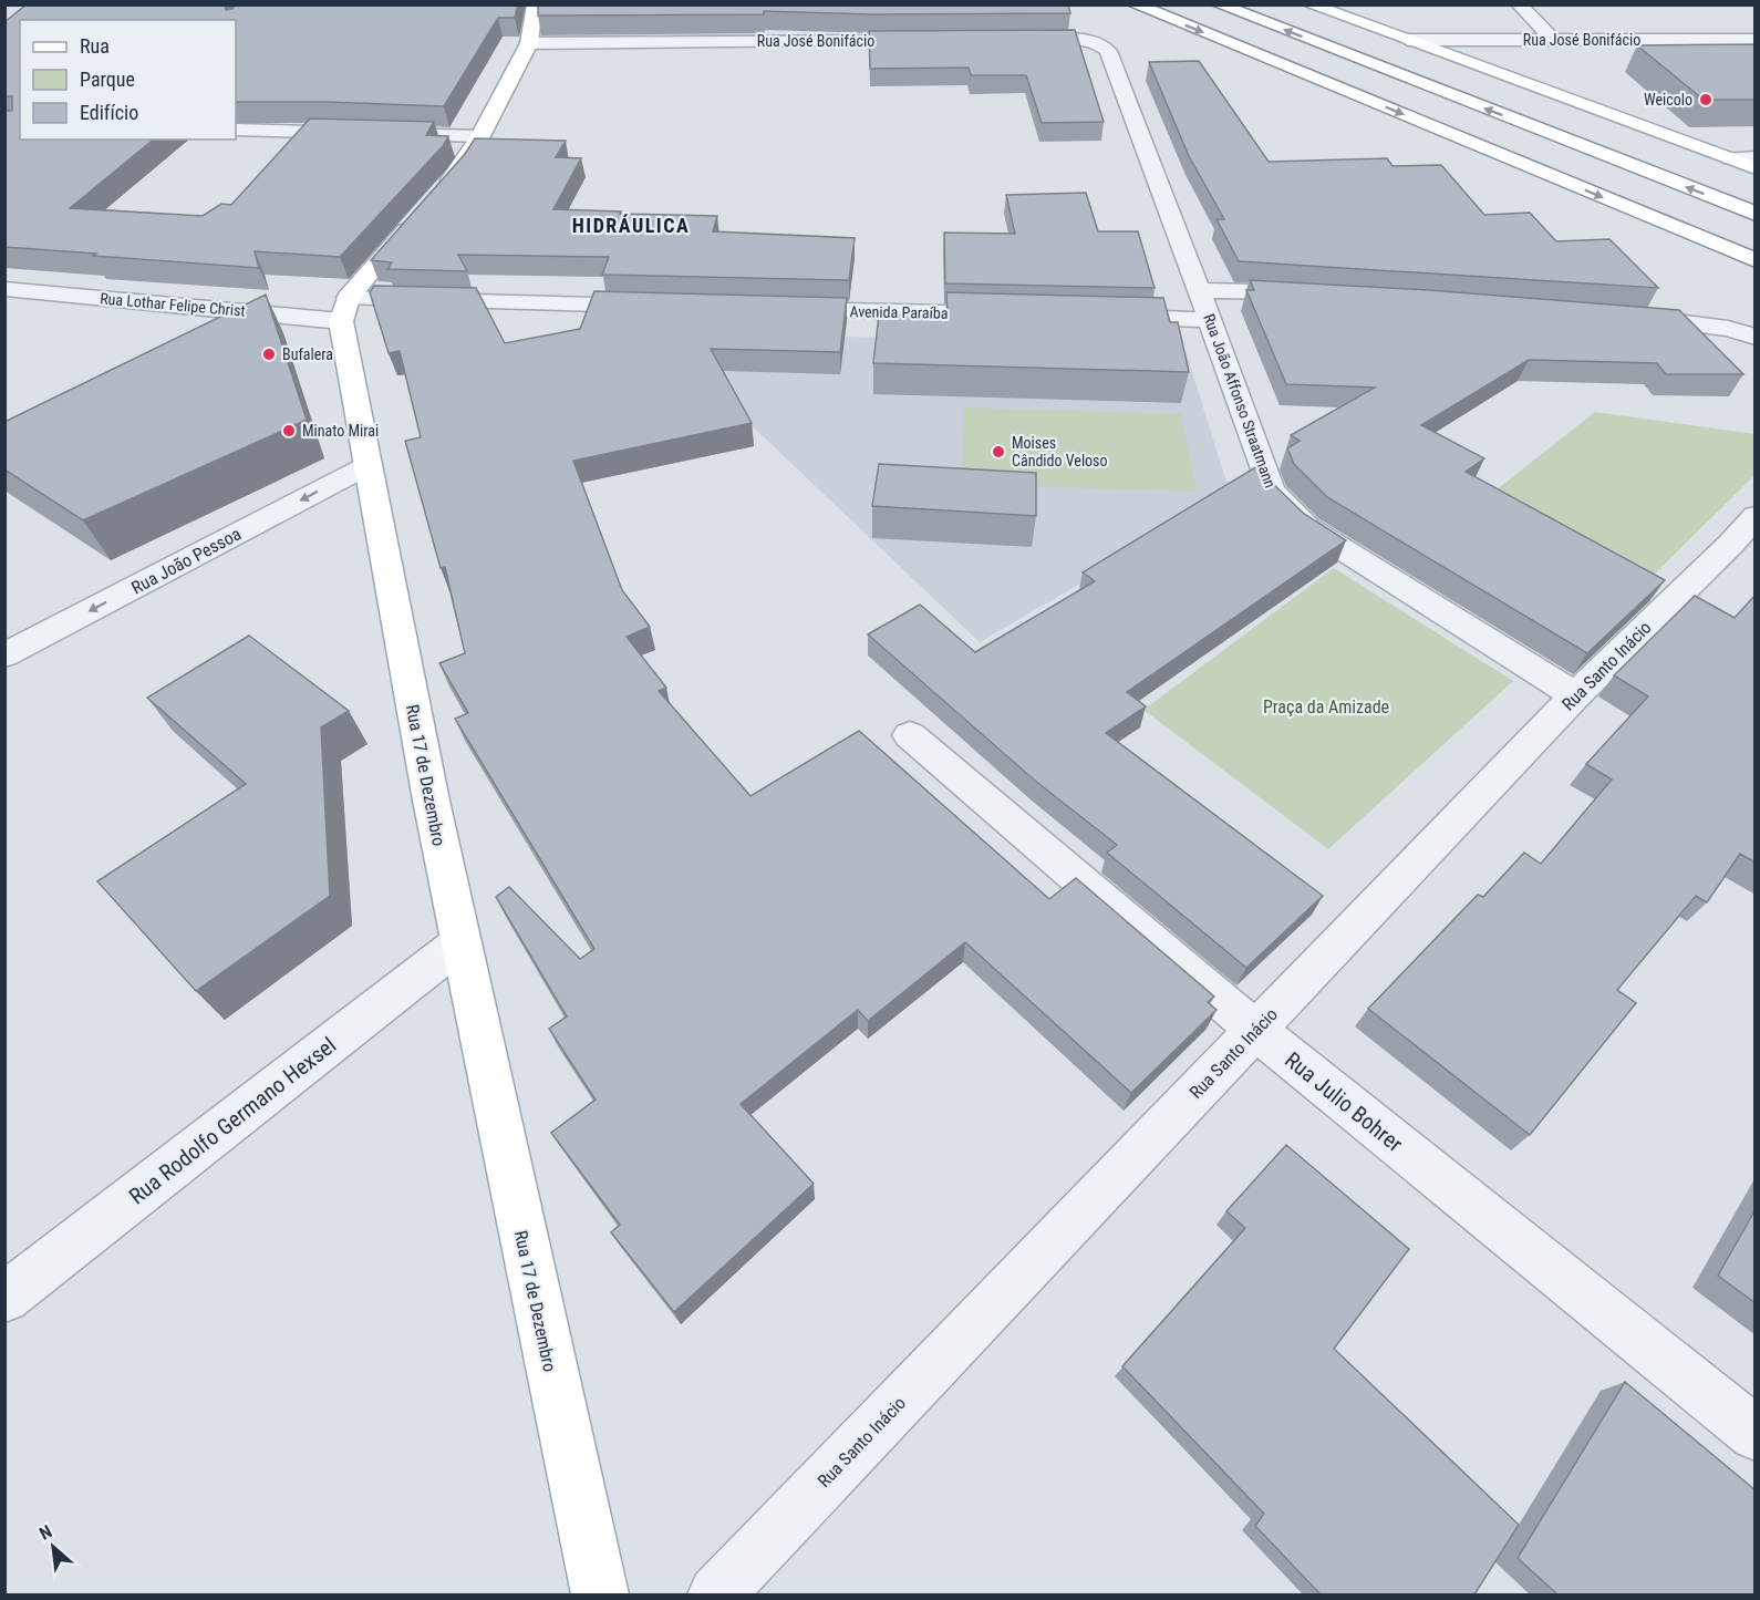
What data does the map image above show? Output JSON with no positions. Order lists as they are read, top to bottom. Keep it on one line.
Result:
{"streets":{"main road":["Rua 17 de Dezembro"],"street":["Rua José Bonifácio","Rua Lothar Felipe Christ","Avenida Paraíba","Rua João Affonso Straatmann","Rua João Pessoa","Rua Santo Inácio","Rua Julio Bohrer","Rua Rodolfo Germano Hexsel"]},"crossings":[["Rua Lothar Felipe Christ","Rua 17 de Dezembro"],["Rua João Affonso Straatmann","Rua Santo Inácio"],["Rua João Pessoa","Rua 17 de Dezembro"],["Rua Santo Inácio","Rua Julio Bohrer"],["Rua 17 de Dezembro","Rua Rodolfo Germano Hexsel"]],"one_way":["Rua João Pessoa"],"districts":["HIDRÁULICA"],"parks":["Praça da Amizade"],"places":["Weicolo","Bufalera","Minato Mirai","Moises Cândido Veloso"],"legend":["Rua","Parque","Edifício"],"north":"top left"}
